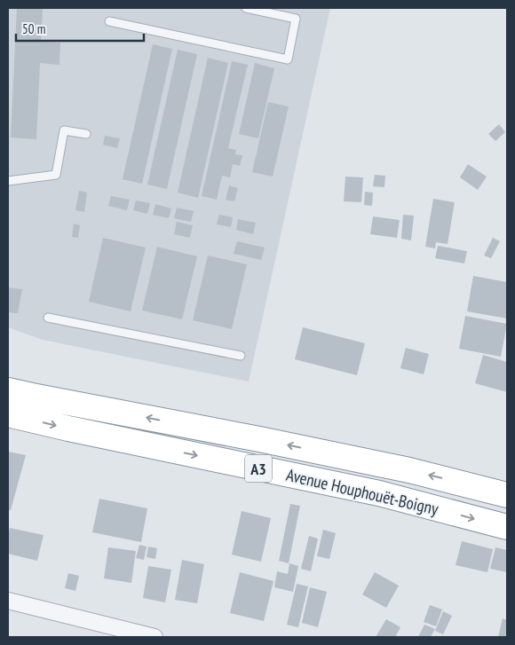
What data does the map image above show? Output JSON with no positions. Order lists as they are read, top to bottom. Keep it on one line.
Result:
{"streets":{"highway":["A3","Avenue Houphouët-Boigny"]},"scale_bar":"50 m"}
